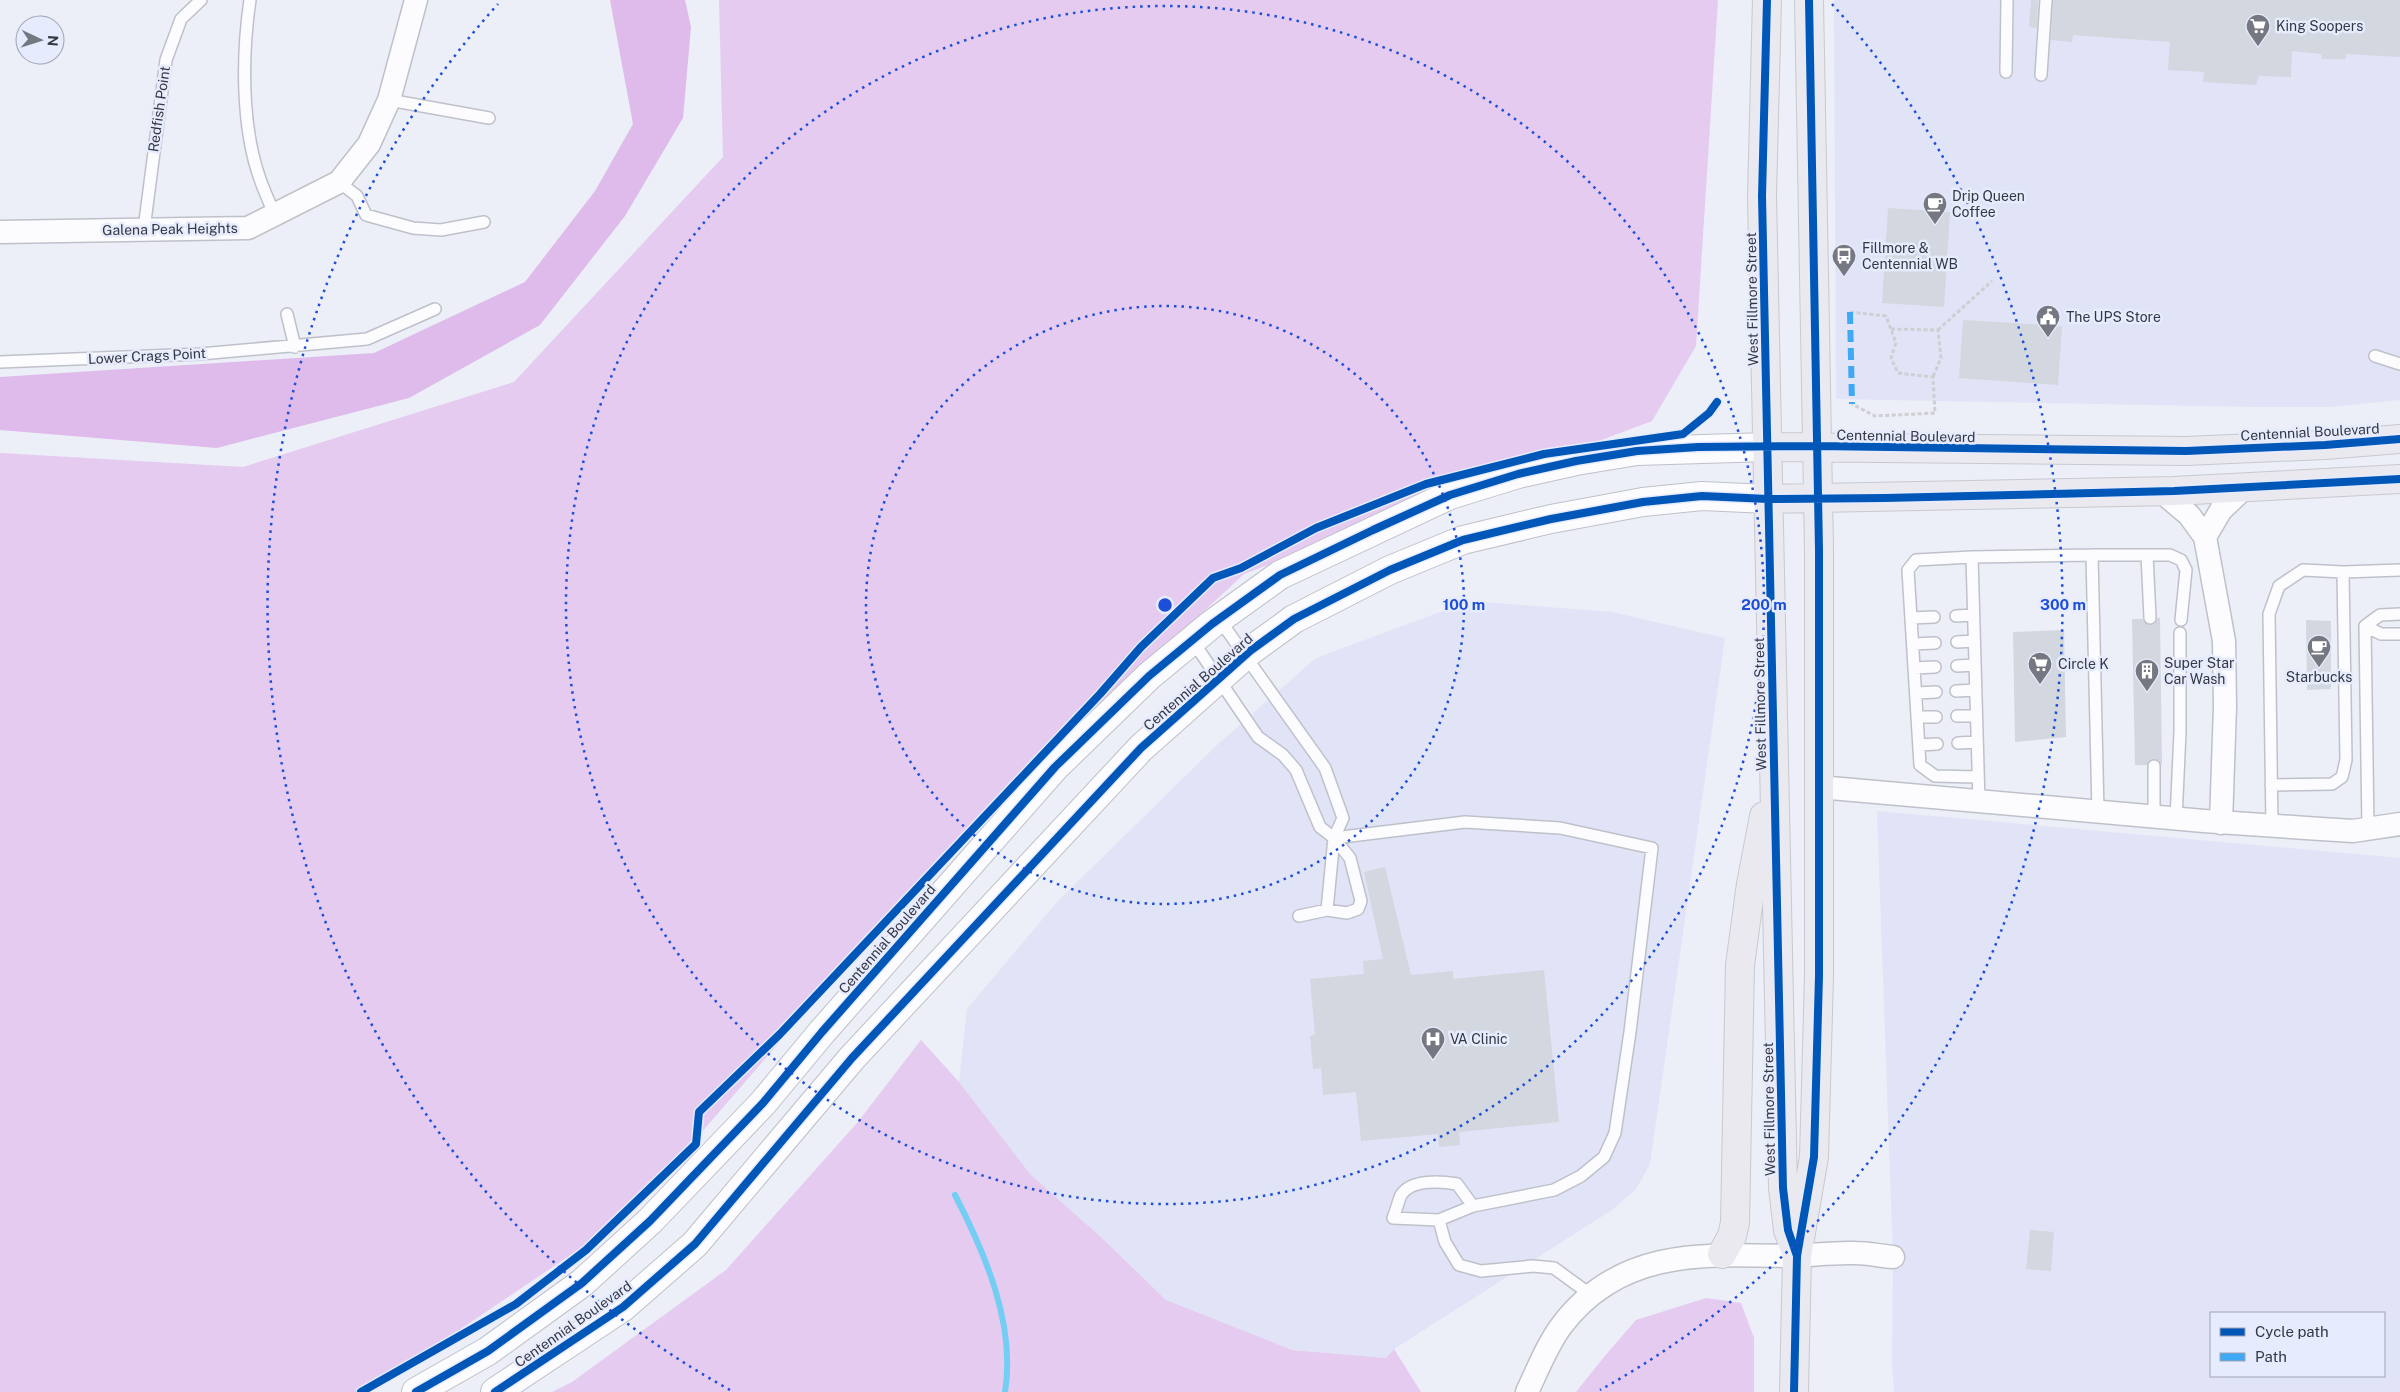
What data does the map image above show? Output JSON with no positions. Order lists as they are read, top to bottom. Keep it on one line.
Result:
{"streets":{"main road":["West Fillmore Street","Centennial Boulevard"],"street":["Galena Peak Heights"],"lane":["Redfish Point","Lower Crags Point"]},"crossings":[["Redfish Point","Galena Peak Heights"],["West Fillmore Street","Centennial Boulevard"]],"places":{"supermarket":["King Soopers","Circle K"],"cafe":["Drip Queen Coffee","Starbucks"],"bus stop":["Fillmore & Centennial WB"],"public building":["The UPS Store"],"building":["Super Star Car Wash"],"hospital":["VA Clinic"]},"legend":["Cycle path","Path"],"north":"right","rings":["100 m","200 m","300 m"]}
